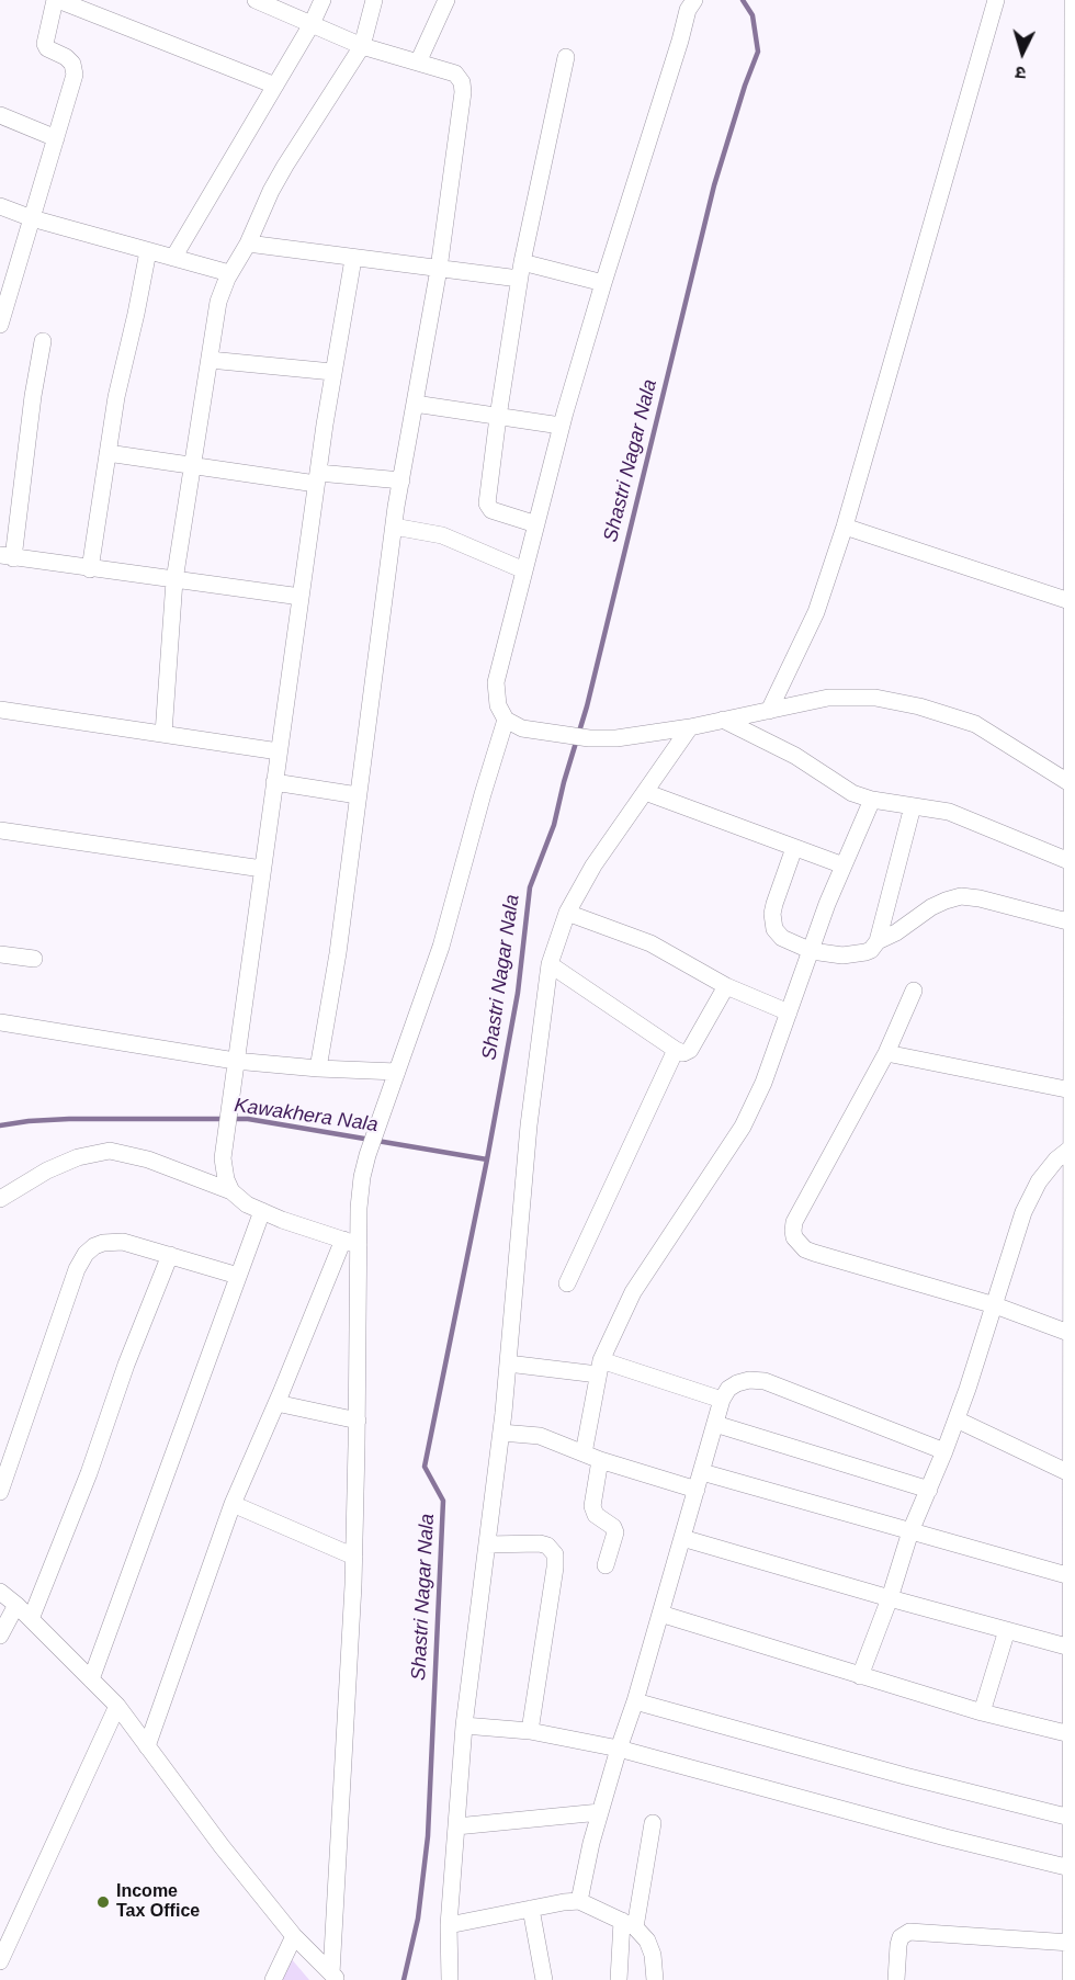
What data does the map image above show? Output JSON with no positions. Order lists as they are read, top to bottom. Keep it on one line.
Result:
{"water":["Shastri Nagar Nala","Kawakhera Nala"],"places":["Income Tax Office"],"north":"bottom"}
